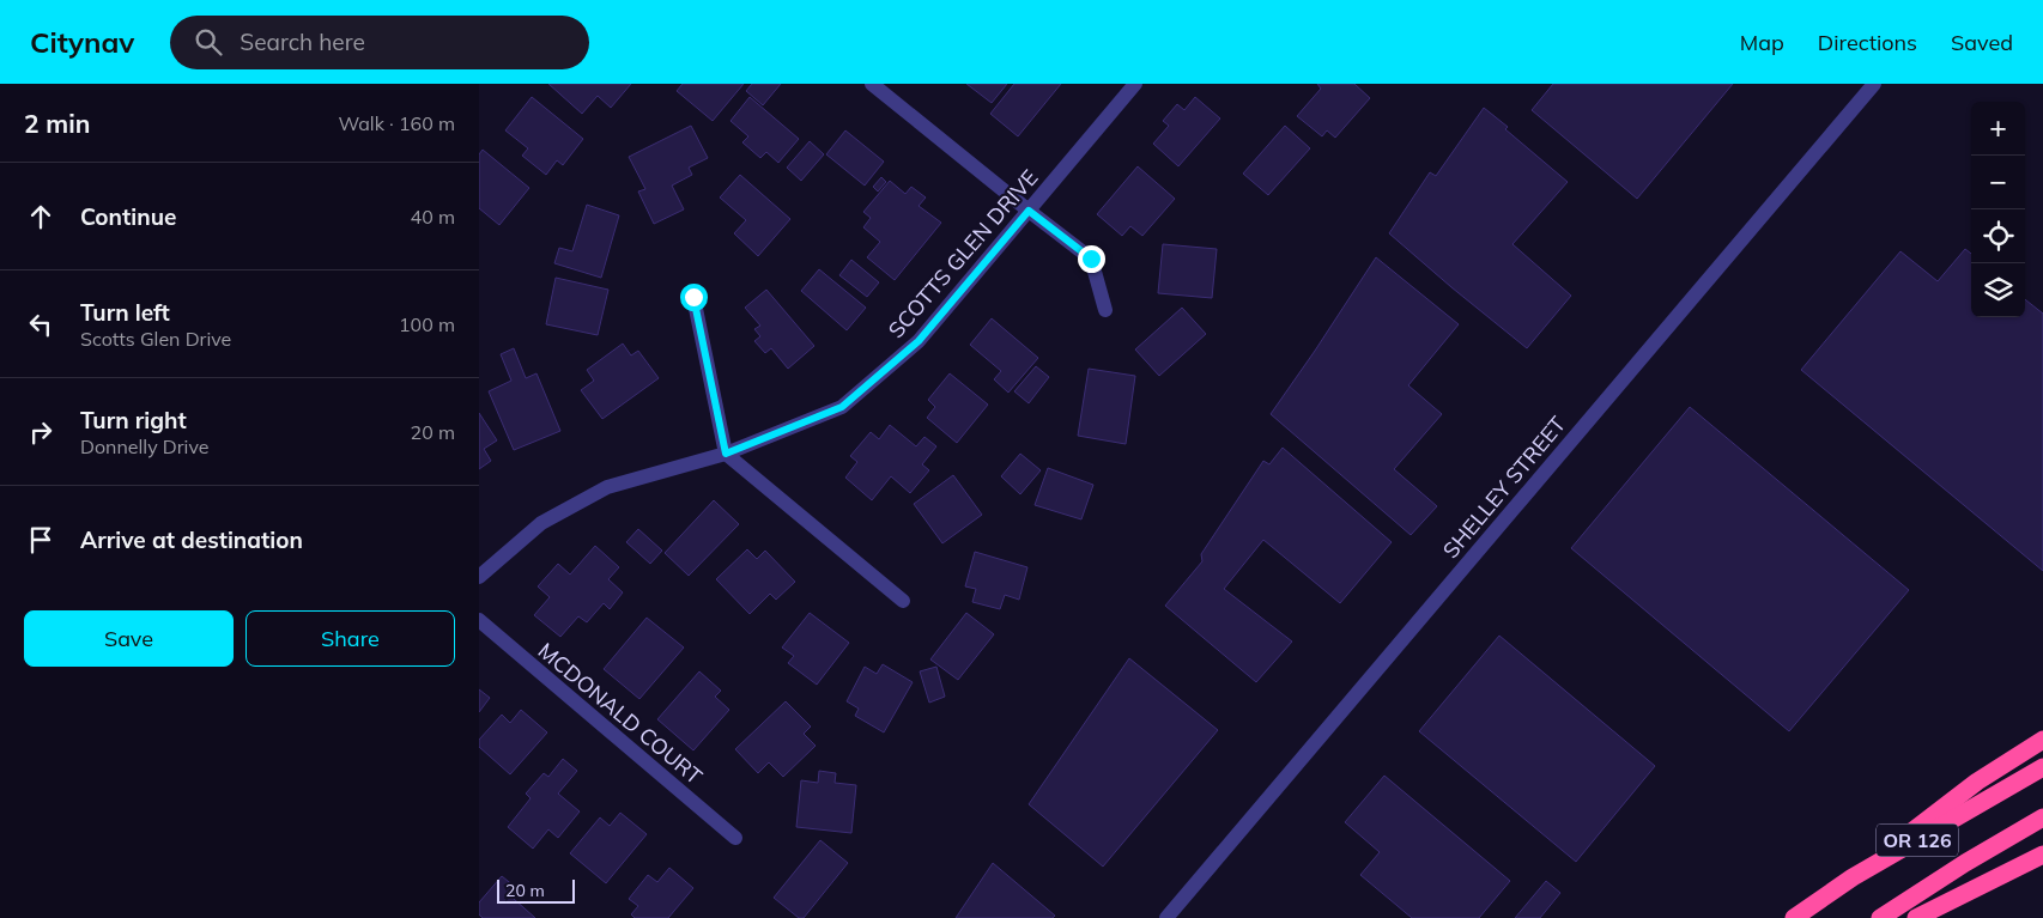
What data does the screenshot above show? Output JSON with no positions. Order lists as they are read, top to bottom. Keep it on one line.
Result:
{"streets":{"highway":["OR 126"],"street":["SCOTTS GLEN DRIVE","SHELLEY STREET","MCDONALD COURT"]},"scale_bar":"20 m","page":{"header":"Citynav","search":"Search here","nav":["Map","Directions","Saved"],"heading":["2 min","Walk · 160 m"],"map_buttons":["+","−"],"list":[["Continue","40 m"],["Turn left","Scotts Glen Drive","100 m"],["Turn right","Donnelly Drive","20 m"],"Arrive at destination"],"buttons":["Save","Share"],"scale":"20 m"}}
